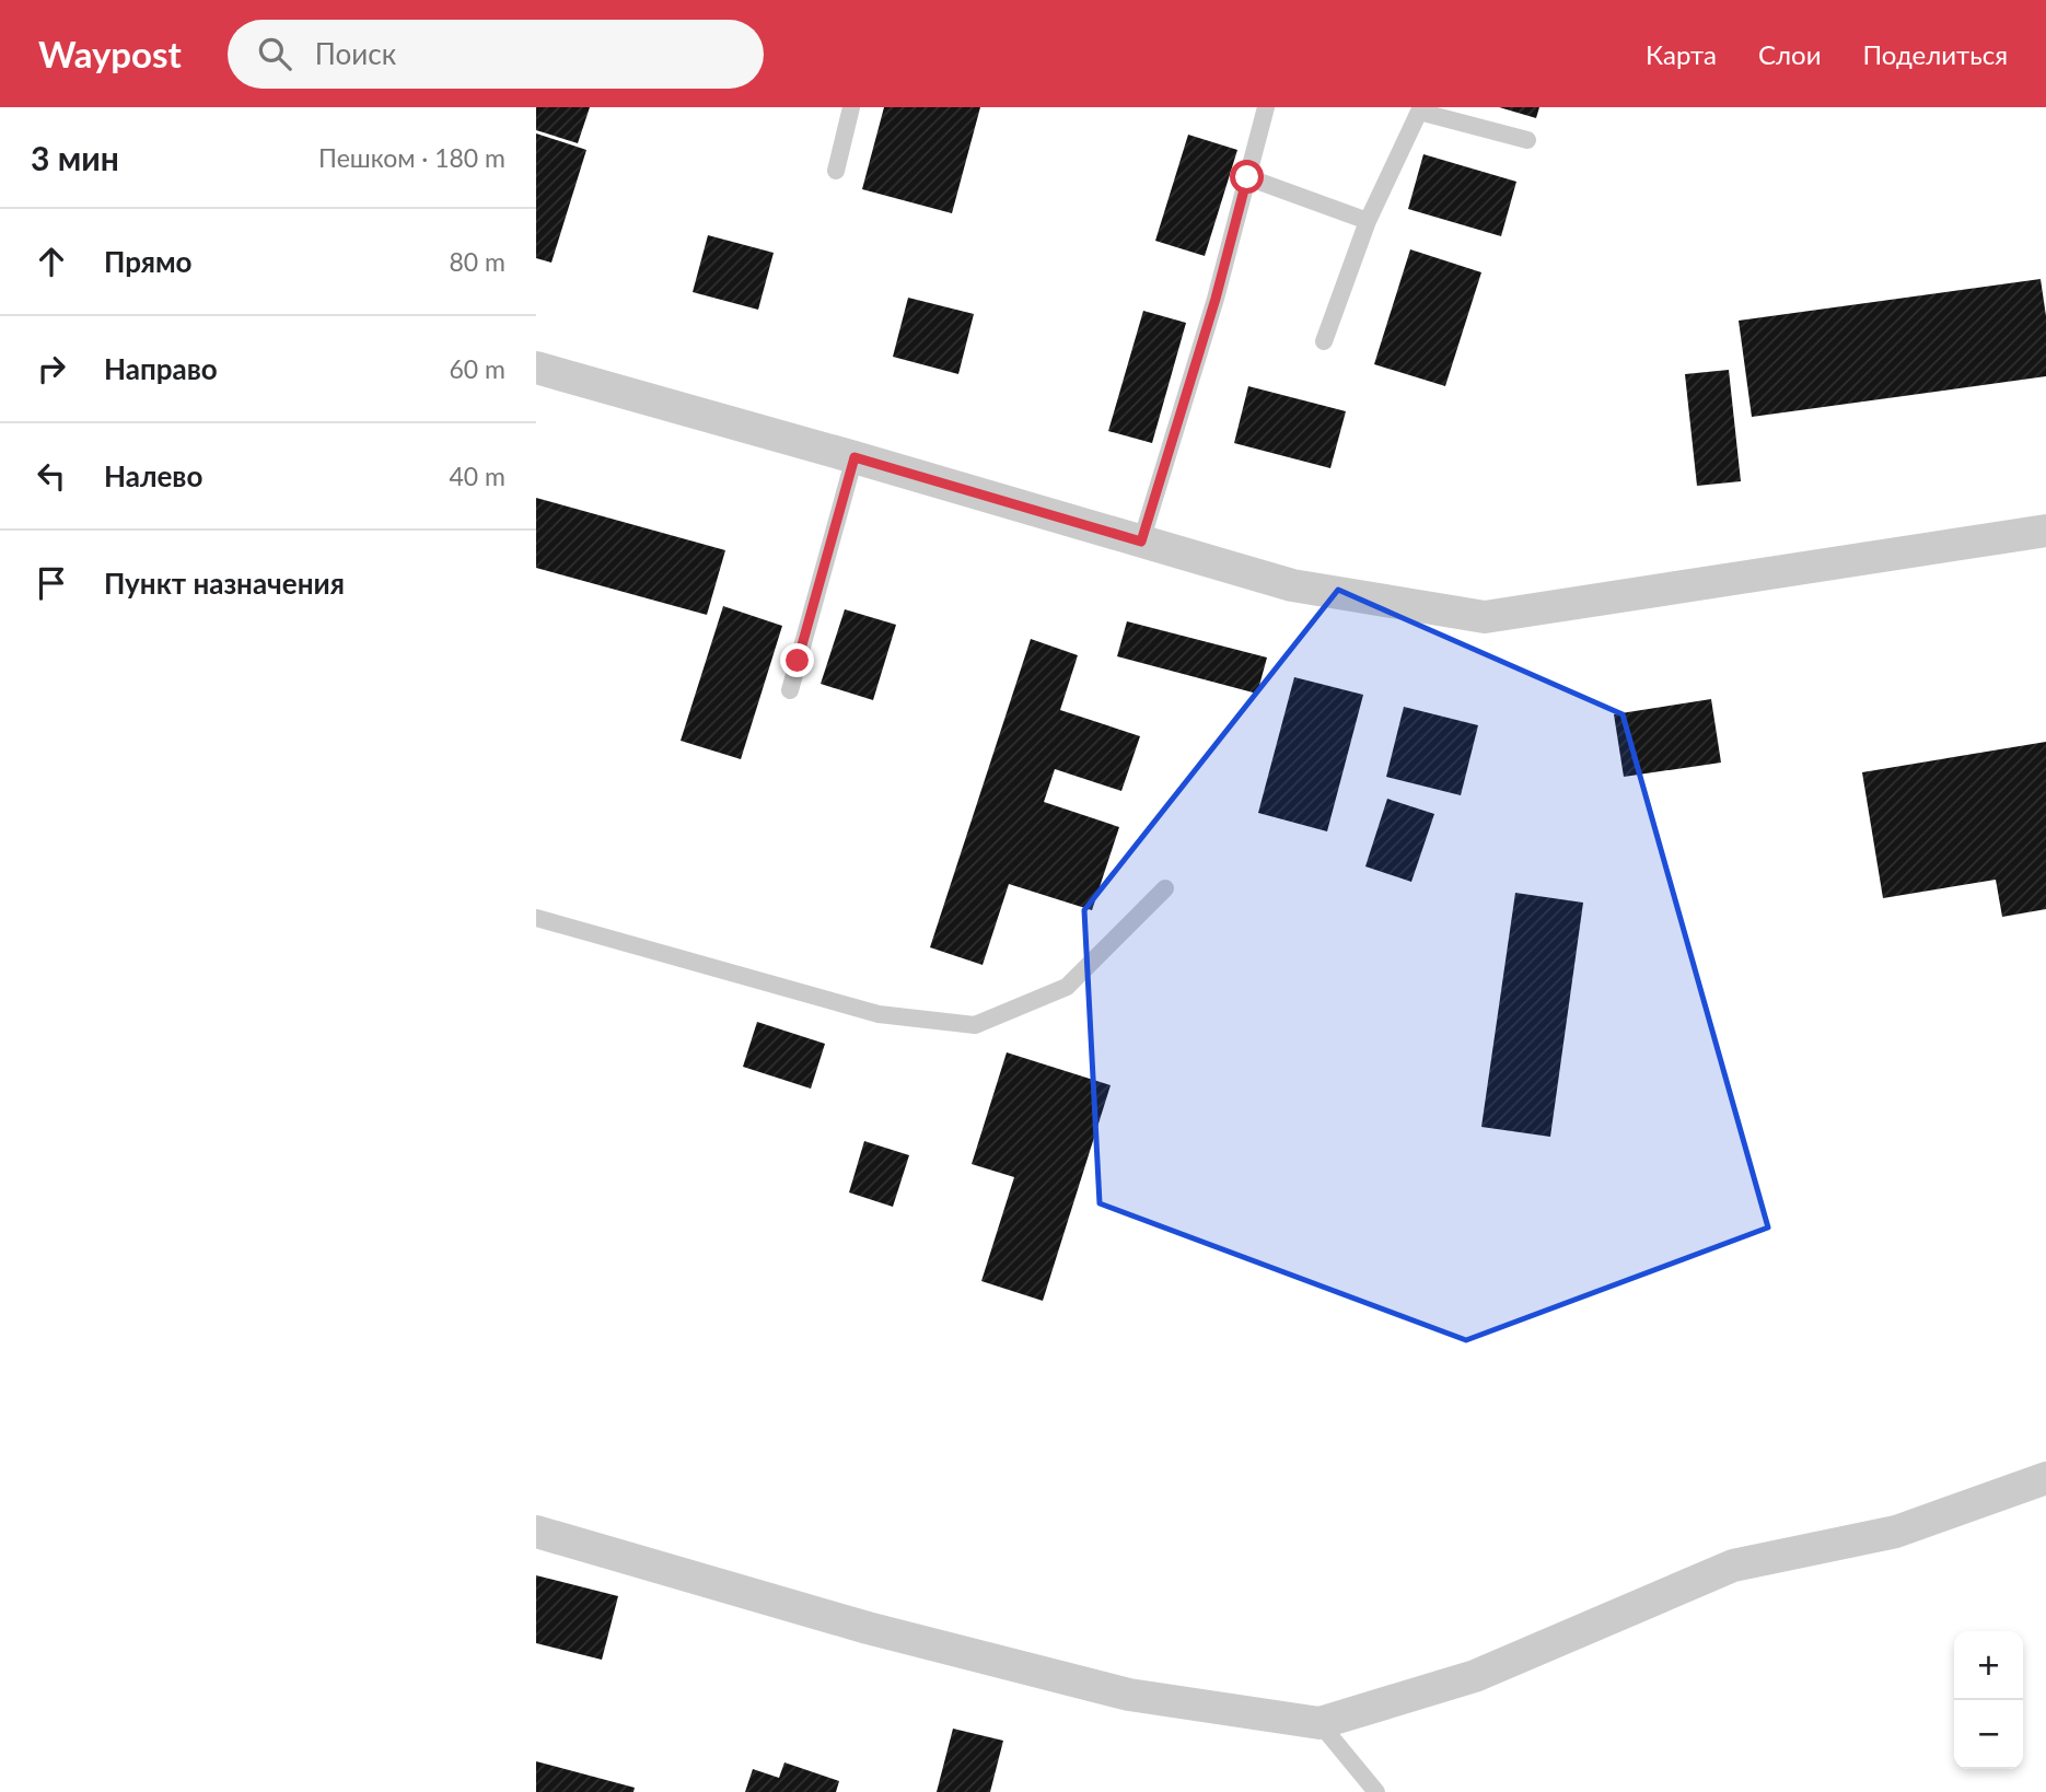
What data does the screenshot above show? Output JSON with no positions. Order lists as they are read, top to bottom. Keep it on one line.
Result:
{"page":{"header":"Waypost","search":"Поиск","nav":["Карта","Слои","Поделиться"],"heading":["3 мин","Пешком · 180 m"],"list":[["Прямо","80 m"],["Направо","60 m"],["Налево","40 m"],"Пункт назначения"],"map_buttons":["+","−"]}}
